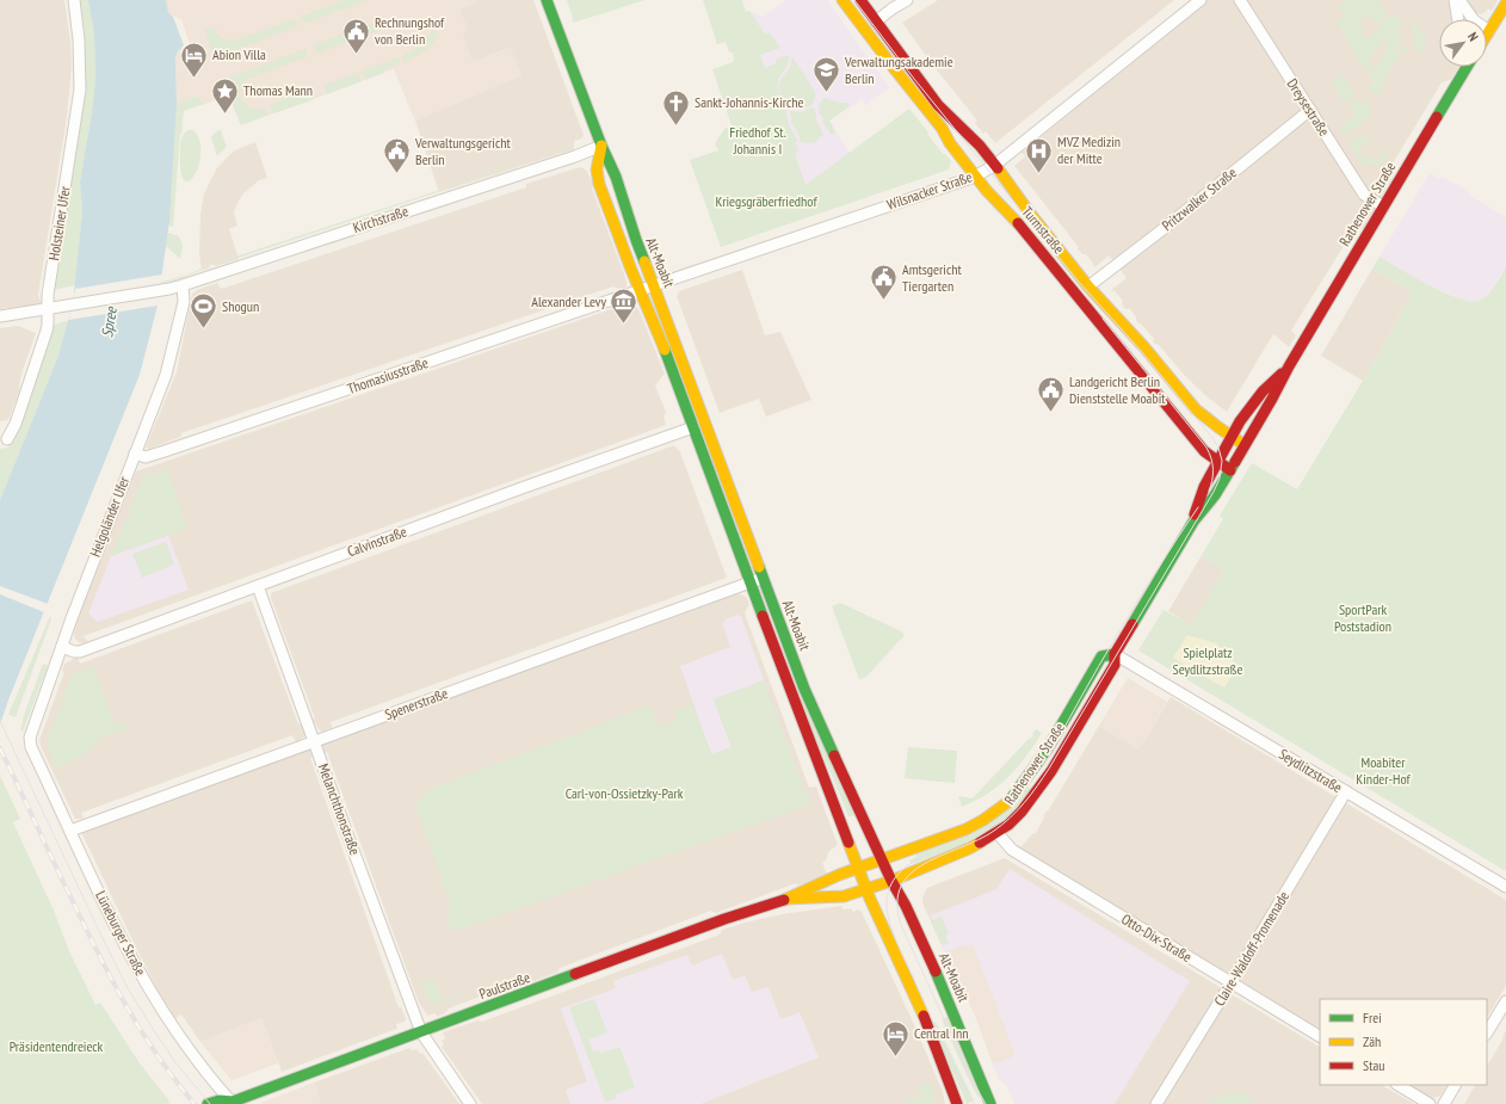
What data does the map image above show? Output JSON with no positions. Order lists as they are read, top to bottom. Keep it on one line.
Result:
{"streets":{"main road":["Rathenower Straße","Turmstraße","Alt-Moabit","Paulstraße"],"street":["Dreysestraße","Wilsnacker Straße","Pritzwalker Straße","Kirchstraße","Holsteiner Ufer","Thomasiusstraße","Helgoländer Ufer","Calvinstraße","Spenerstraße","Seydlitzstraße","Melanchthonstraße","Lüneburger Straße","Otto-Dix-Straße","Claire-Waldoff-Promenade"]},"crossings":[["Dreysestraße","Pritzwalker Straße"],["Dreysestraße","Rathenower Straße"],["Wilsnacker Straße","Turmstraße"],["Wilsnacker Straße","Alt-Moabit"],["Wilsnacker Straße","Thomasiusstraße"],["Pritzwalker Straße","Turmstraße"],["Rathenower Straße","Turmstraße"],["Rathenower Straße","Alt-Moabit"],["Rathenower Straße","Seydlitzstraße"],["Rathenower Straße","Otto-Dix-Straße"],["Rathenower Straße","Paulstraße"],["Kirchstraße","Holsteiner Ufer"],["Kirchstraße","Alt-Moabit"],["Kirchstraße","Helgoländer Ufer"],["Alt-Moabit","Thomasiusstraße"],["Alt-Moabit","Calvinstraße"],["Alt-Moabit","Spenerstraße"],["Alt-Moabit","Paulstraße"],["Thomasiusstraße","Helgoländer Ufer"],["Helgoländer Ufer","Calvinstraße"],["Helgoländer Ufer","Lüneburger Straße"],["Calvinstraße","Melanchthonstraße"],["Spenerstraße","Melanchthonstraße"],["Spenerstraße","Lüneburger Straße"],["Seydlitzstraße","Claire-Waldoff-Promenade"],["Melanchthonstraße","Paulstraße"],["Lüneburger Straße","Paulstraße"],["Otto-Dix-Straße","Claire-Waldoff-Promenade"]],"water":["Spree"],"parks":["Friedhof St. Johannis I","Kriegsgräberfriedhof","SportPark Poststadion","Spielplatz Seydlitzstraße","Moabiter Kinder-Hof","Carl-von-Ossietzky-Park","Präsidentendreieck"],"places":{"public building":["Rechnungshof von Berlin","Verwaltungsgericht Berlin","Amtsgericht Tiergarten","Landgericht Berlin Dienststelle Moabit"],"hotel":["Abion Villa","Central Inn"],"school or university":["Verwaltungsakademie Berlin"],"place":["Thomas Mann"],"church":["Sankt-Johannis-Kirche"],"hospital":["MVZ Medizin der Mitte"],"museum":["Alexander Levy"],"sports":["Shogun"]},"legend":["Frei","Zäh","Stau"],"north":"top right"}
